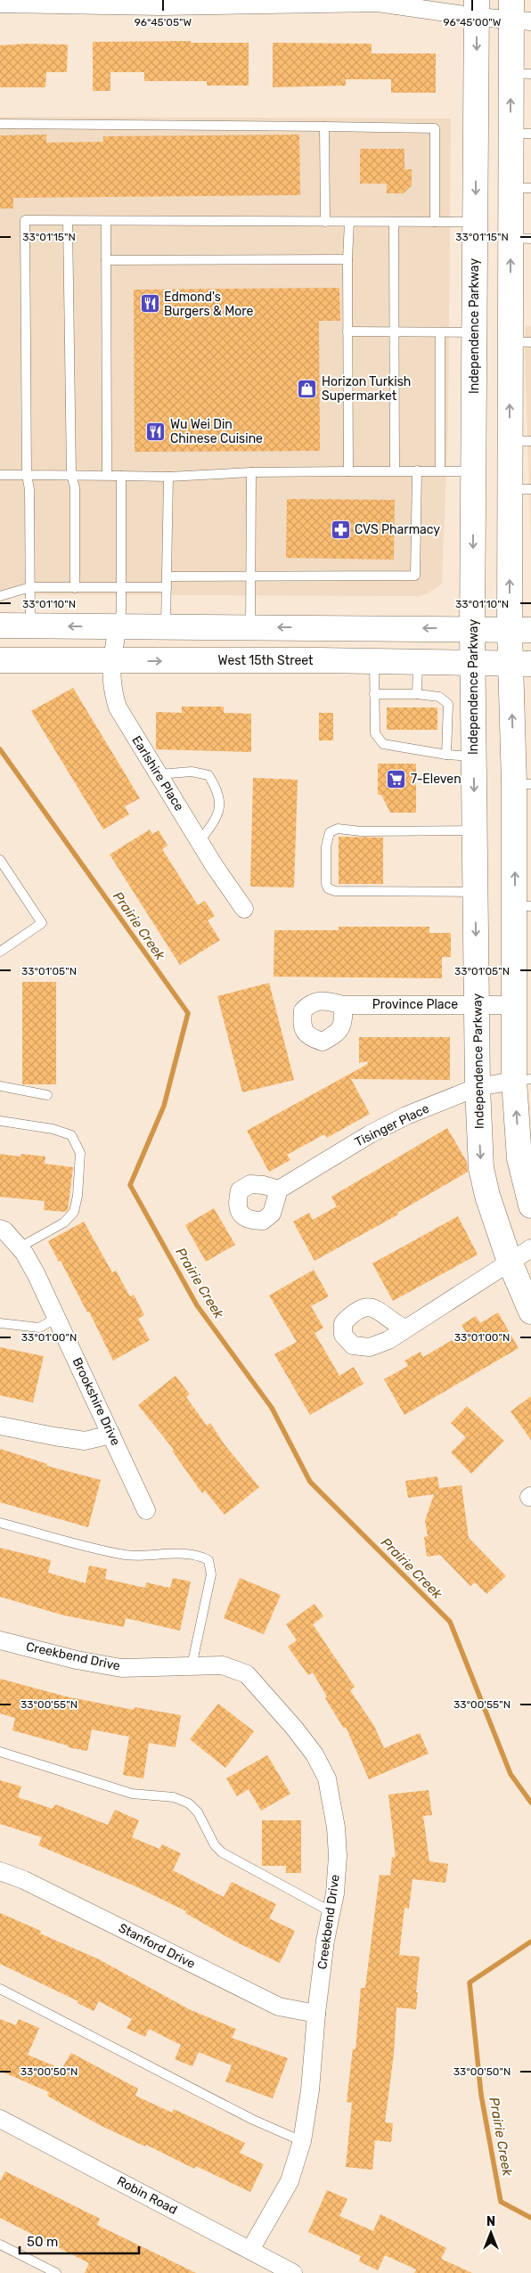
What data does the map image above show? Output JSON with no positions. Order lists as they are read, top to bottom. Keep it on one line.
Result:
{"streets":{"main road":["Independence Parkway","West 15th Street"],"street":["Earlshire Place","Province Place","Tisinger Place","Brookshire Drive","Creekbend Drive","Stanford Drive","Robin Road"]},"crossings":[["Independence Parkway","West 15th Street"],["Independence Parkway","Province Place"],["Independence Parkway","Tisinger Place"],["West 15th Street","Earlshire Place"],["Creekbend Drive","Stanford Drive"],["Creekbend Drive","Robin Road"]],"water":["Prairie Creek"],"places":{"restaurant":["Edmond's Burgers & More","Wu Wei Din Chinese Cuisine"],"shop":["Horizon Turkish Supermarket"],"pharmacy":["CVS Pharmacy"],"supermarket":["7-Eleven"]},"scale_bar":"50 m","north":"top","coordinates":["96°45'05\"W","96°45'00\"W","33°01'15\"N","33°01'10\"N","33°01'05\"N","33°01'00\"N","33°00'55\"N","33°00'50\"N"]}
